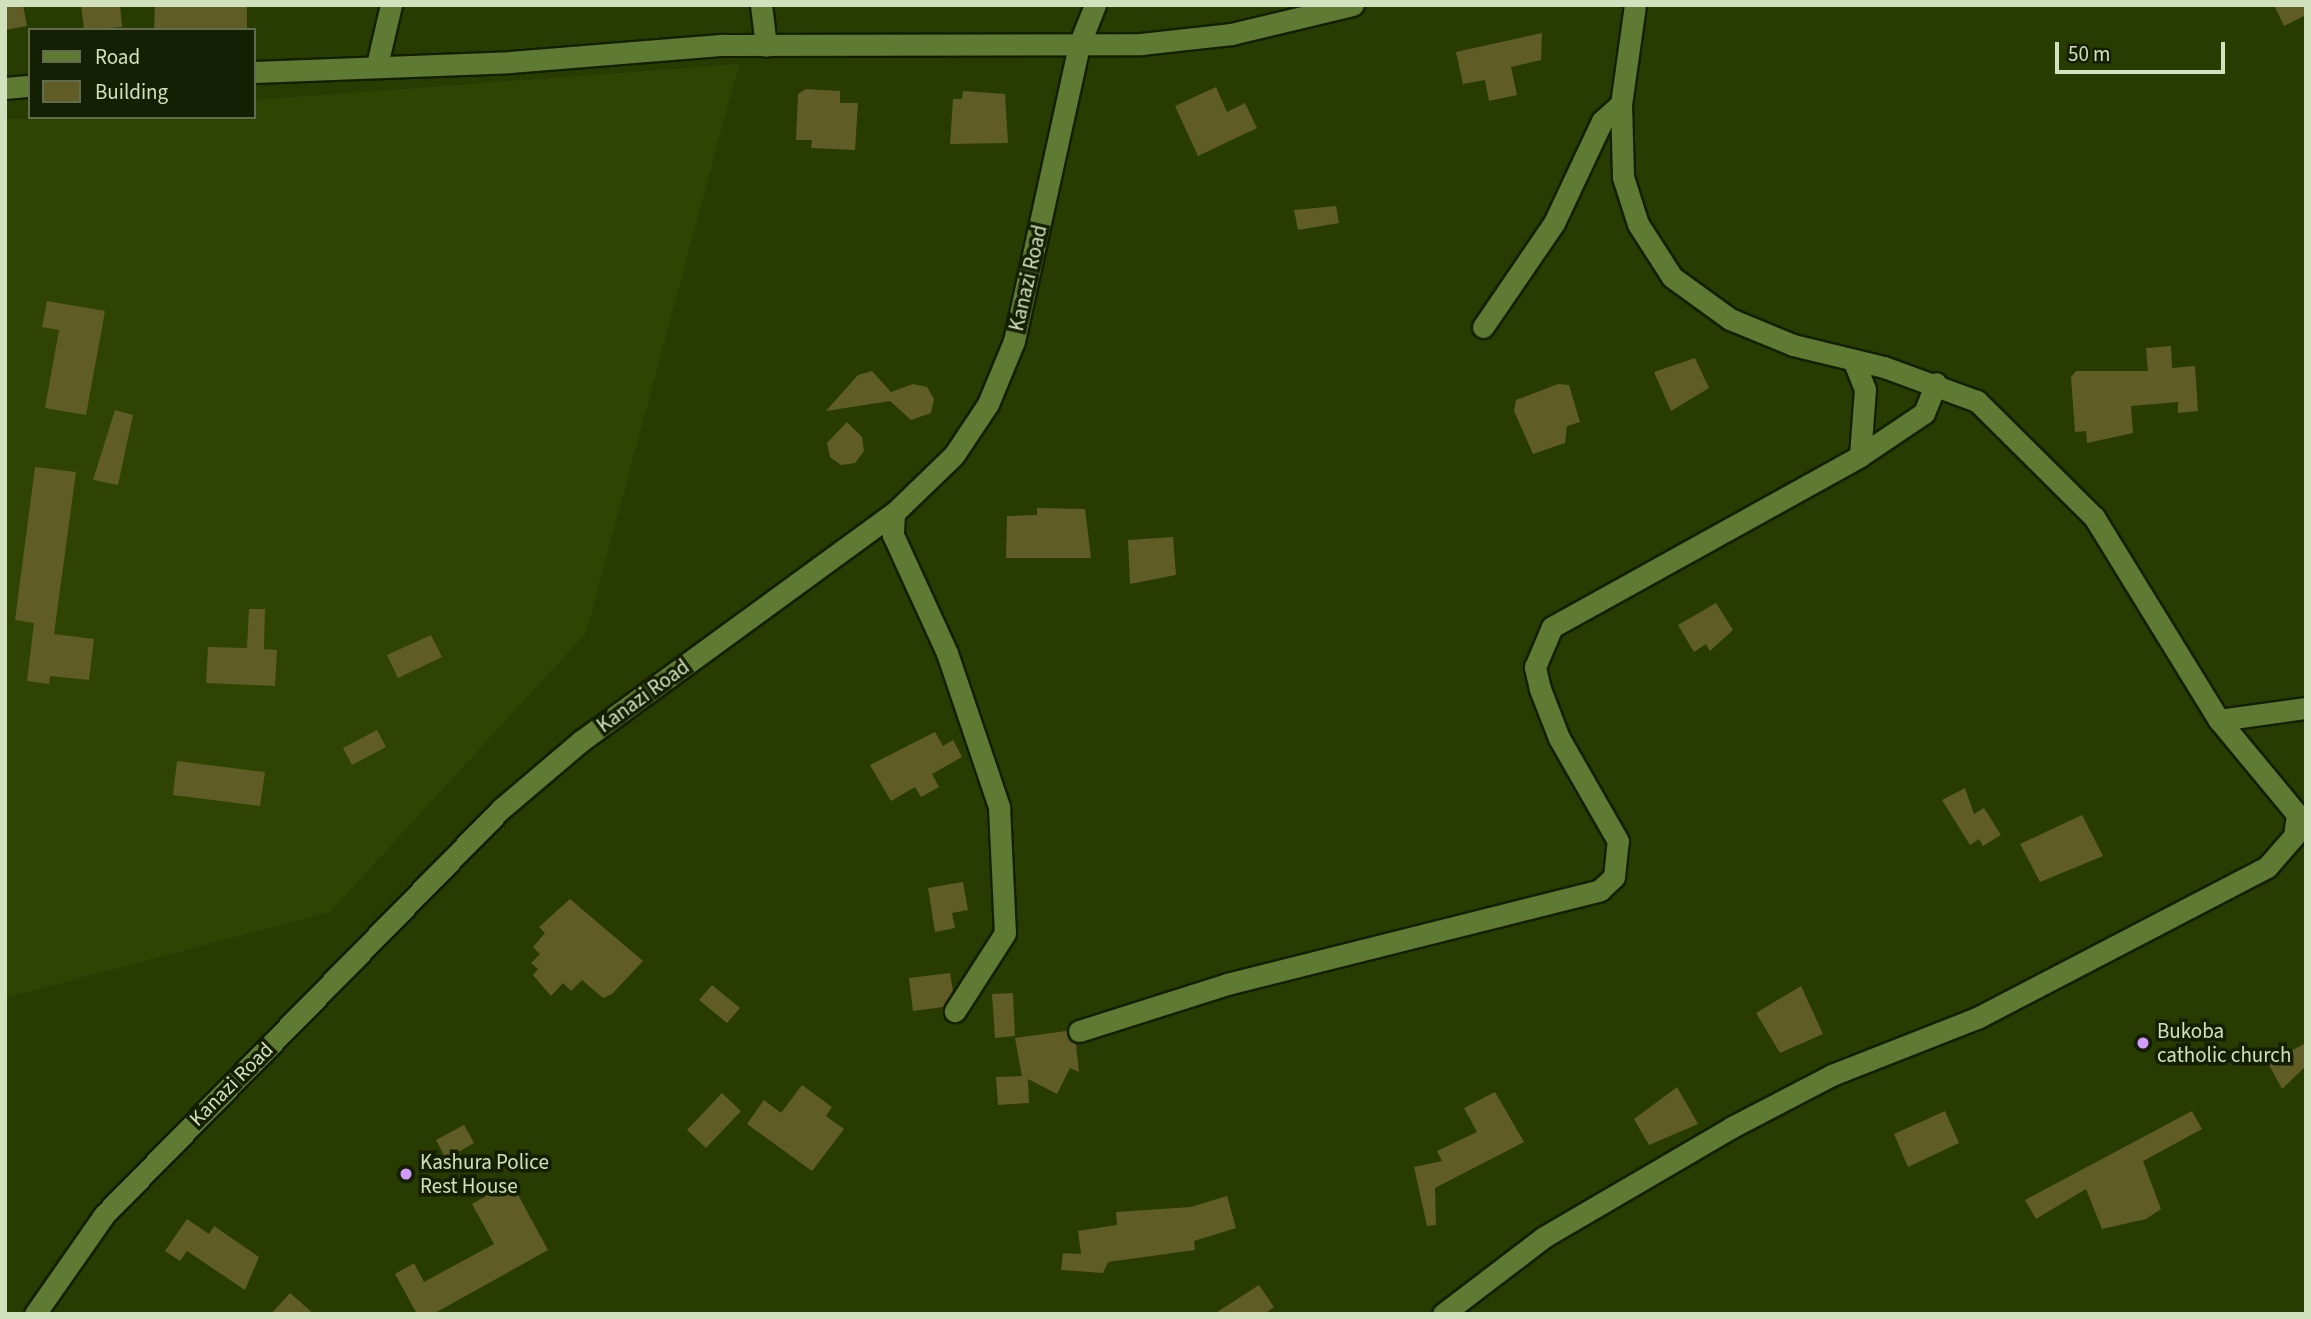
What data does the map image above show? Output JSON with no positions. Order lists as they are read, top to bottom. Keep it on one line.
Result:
{"streets":{"street":["Kanazi Road"]},"places":["Bukoba catholic church","Kashura Police Rest House"],"legend":["Road","Building"],"scale_bar":"50 m"}
